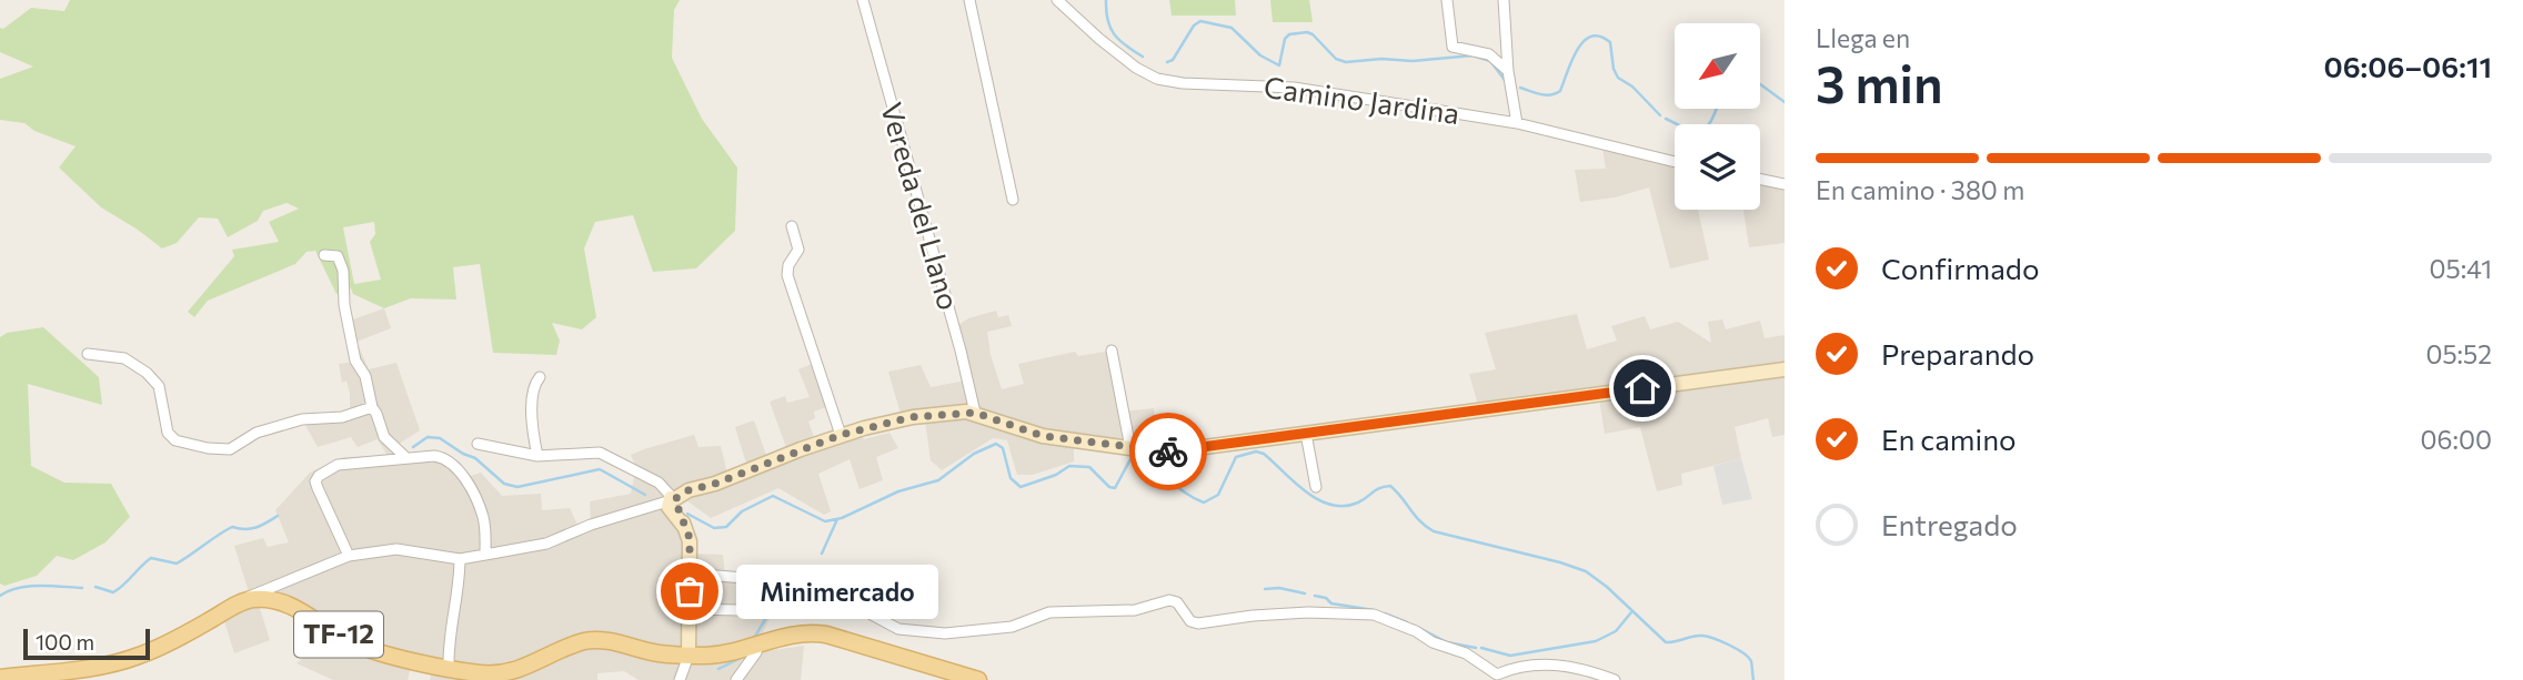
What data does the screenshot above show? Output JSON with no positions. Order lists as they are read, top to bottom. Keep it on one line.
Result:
{"streets":{"main road":["TF-12"],"street":["Camino Jardina","Vereda del Llano"]},"places":["Minimercado"],"scale_bar":"100 m","north":"bottom left","page":{"heading":["3 min","Llega en","06:06–06:11"],"bar":"En camino · 380 m","list":[["Confirmado","05:41"],["Preparando","05:52"],["En camino","06:00"],"Entregado"],"bubble":"Minimercado","scale":"100 m"}}
